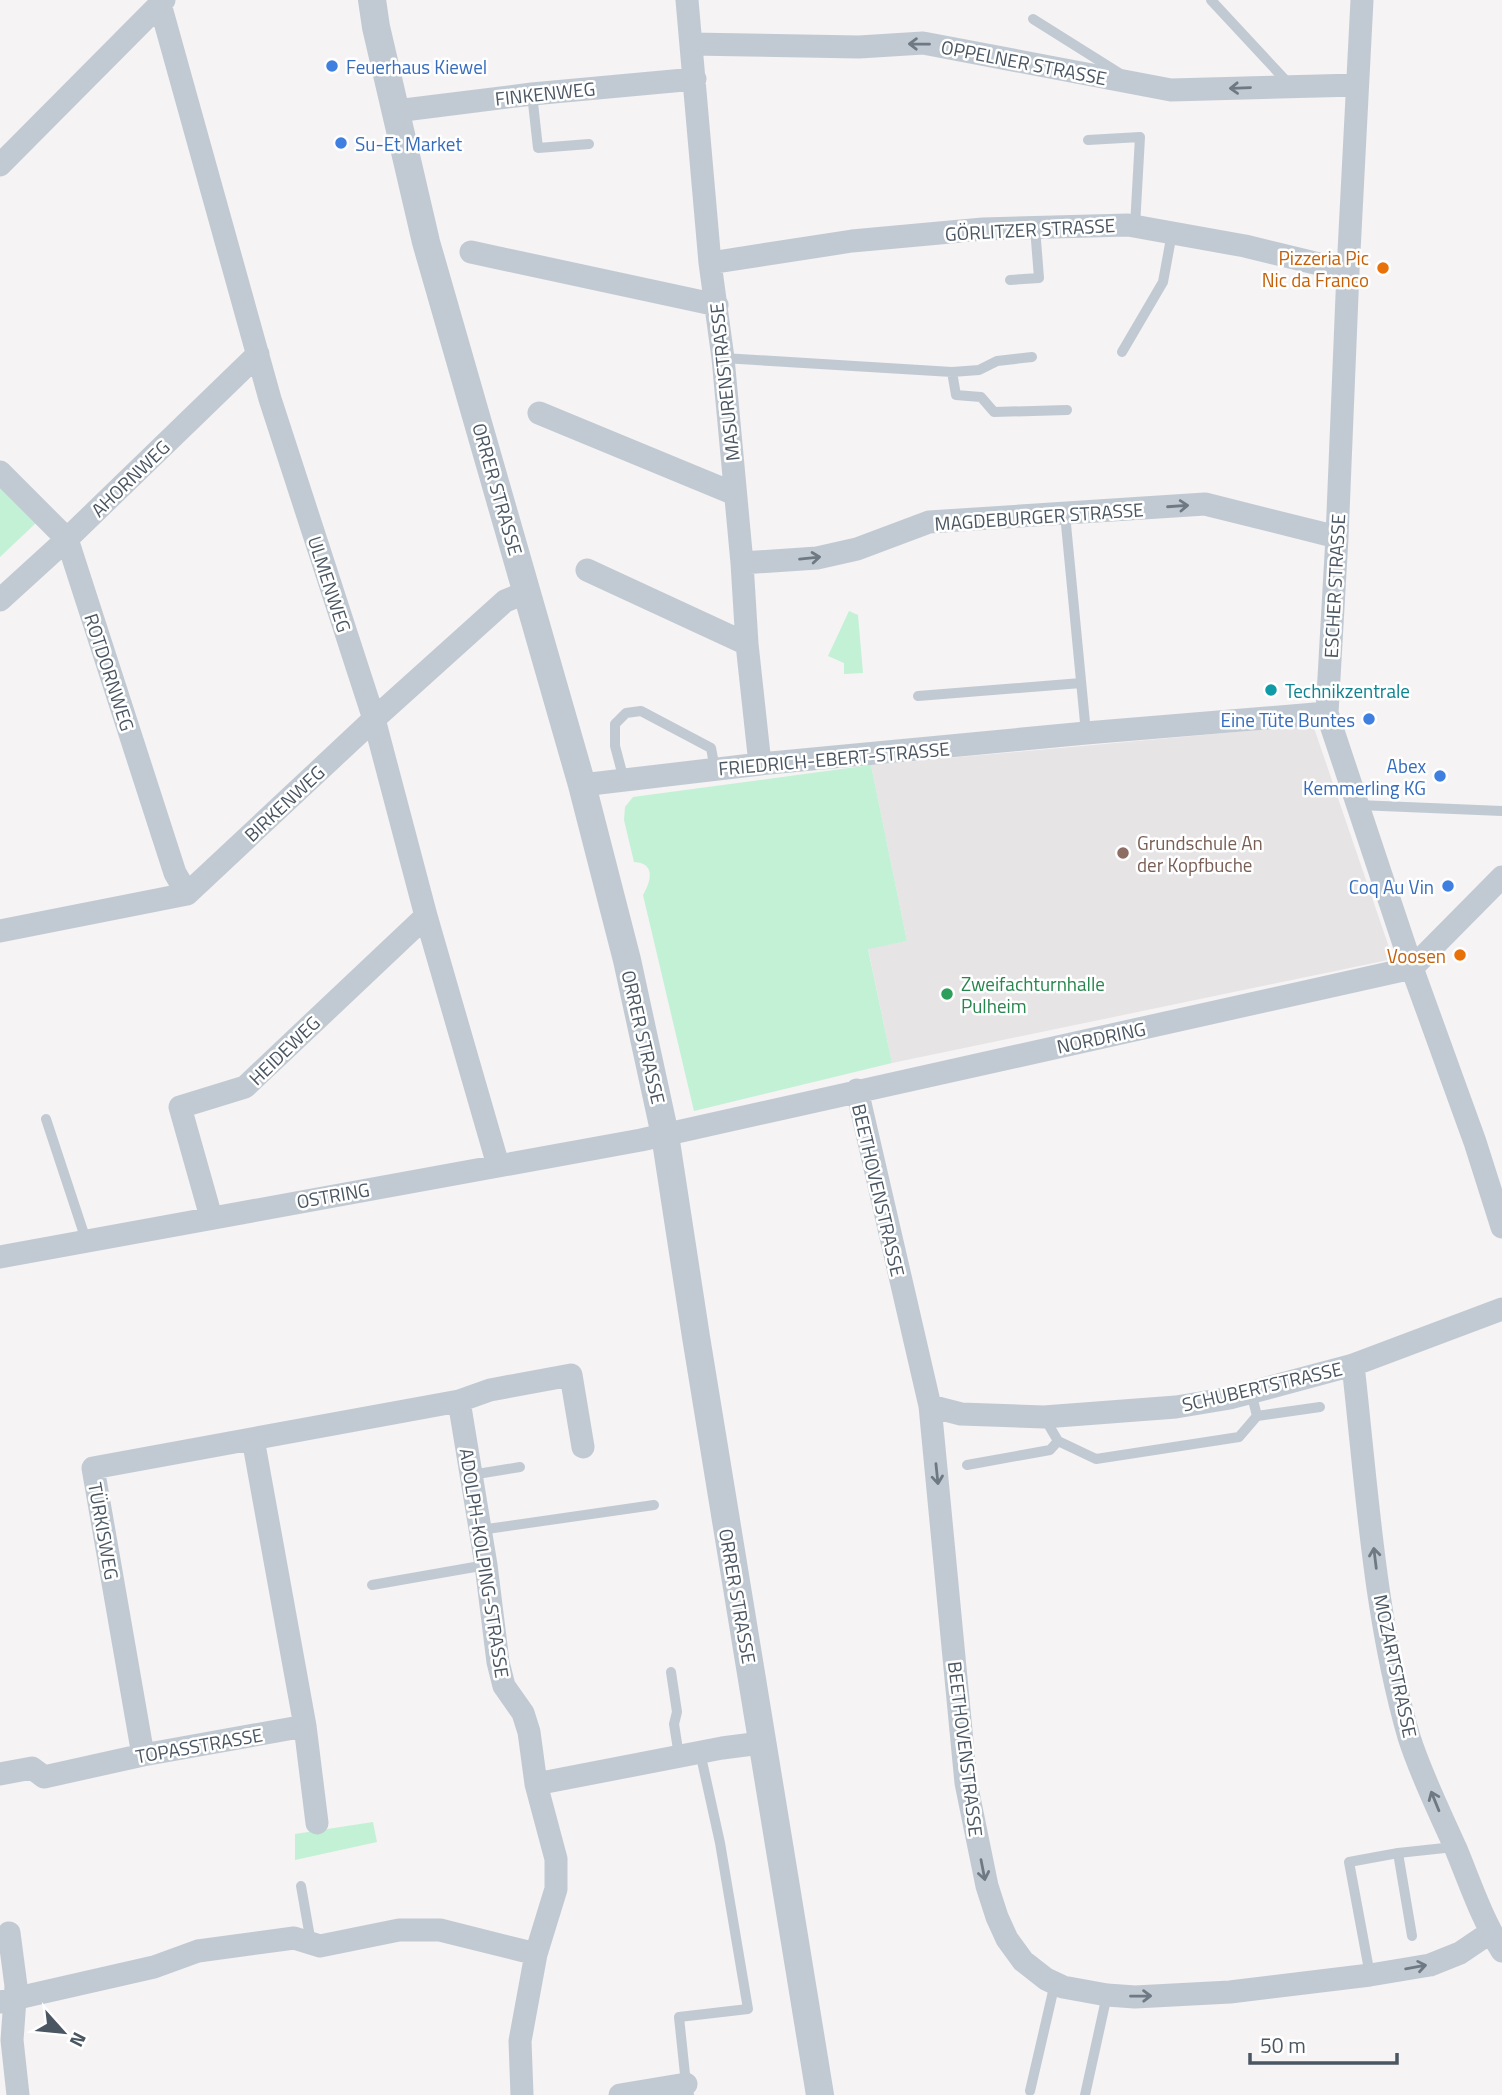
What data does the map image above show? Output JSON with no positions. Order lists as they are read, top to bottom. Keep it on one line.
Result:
{"streets":{"street":["OPPELNER STRASSE","FINKENWEG","GÖRLITZER STRASSE","MASURENSTRASSE","AHORNWEG","ORRER STRASSE","MAGDEBURGER STRASSE","ULMENWEG","ESCHER STRASSE","ROTDORNWEG","FRIEDRICH-EBERT-STRASSE","BIRKENWEG","NORDRING","HEIDEWEG","BEETHOVENSTRASSE","OSTRING","SCHUBERTSTRASSE","TÜRKISWEG","ADOLPH-KOLPING-STRASSE","MOZARTSTRASSE","TOPASSTRASSE"]},"crossings":[["OPPELNER STRASSE","MASURENSTRASSE"],["OPPELNER STRASSE","ESCHER STRASSE"],["FINKENWEG","MASURENSTRASSE"],["FINKENWEG","ORRER STRASSE"],["GÖRLITZER STRASSE","MASURENSTRASSE"],["GÖRLITZER STRASSE","ESCHER STRASSE"],["MASURENSTRASSE","MAGDEBURGER STRASSE"],["MASURENSTRASSE","FRIEDRICH-EBERT-STRASSE"],["AHORNWEG","ULMENWEG"],["AHORNWEG","ROTDORNWEG"],["ORRER STRASSE","FRIEDRICH-EBERT-STRASSE"],["ORRER STRASSE","BIRKENWEG"],["ORRER STRASSE","NORDRING"],["ORRER STRASSE","OSTRING"],["MAGDEBURGER STRASSE","ESCHER STRASSE"],["ULMENWEG","BIRKENWEG"],["ULMENWEG","HEIDEWEG"],["ULMENWEG","OSTRING"],["ESCHER STRASSE","FRIEDRICH-EBERT-STRASSE"],["ESCHER STRASSE","NORDRING"],["ROTDORNWEG","BIRKENWEG"],["NORDRING","BEETHOVENSTRASSE"],["NORDRING","OSTRING"],["HEIDEWEG","OSTRING"],["BEETHOVENSTRASSE","SCHUBERTSTRASSE"],["BEETHOVENSTRASSE","MOZARTSTRASSE"],["SCHUBERTSTRASSE","MOZARTSTRASSE"],["TÜRKISWEG","ADOLPH-KOLPING-STRASSE"],["TÜRKISWEG","TOPASSTRASSE"]],"one_way":["OPPELNER STRASSE","MAGDEBURGER STRASSE","MOZARTSTRASSE"],"places":["Feuerhaus Kiewel","Su-Et Market","Pizzeria Pic Nic da Franco","Technikzentrale","Eine Tüte Buntes","Abex Kemmerling KG","Grundschule An der Kopfbuche","Coq Au Vin","Voosen","Zweifachturnhalle Pulheim"],"scale_bar":"50 m","north":"bottom right"}
